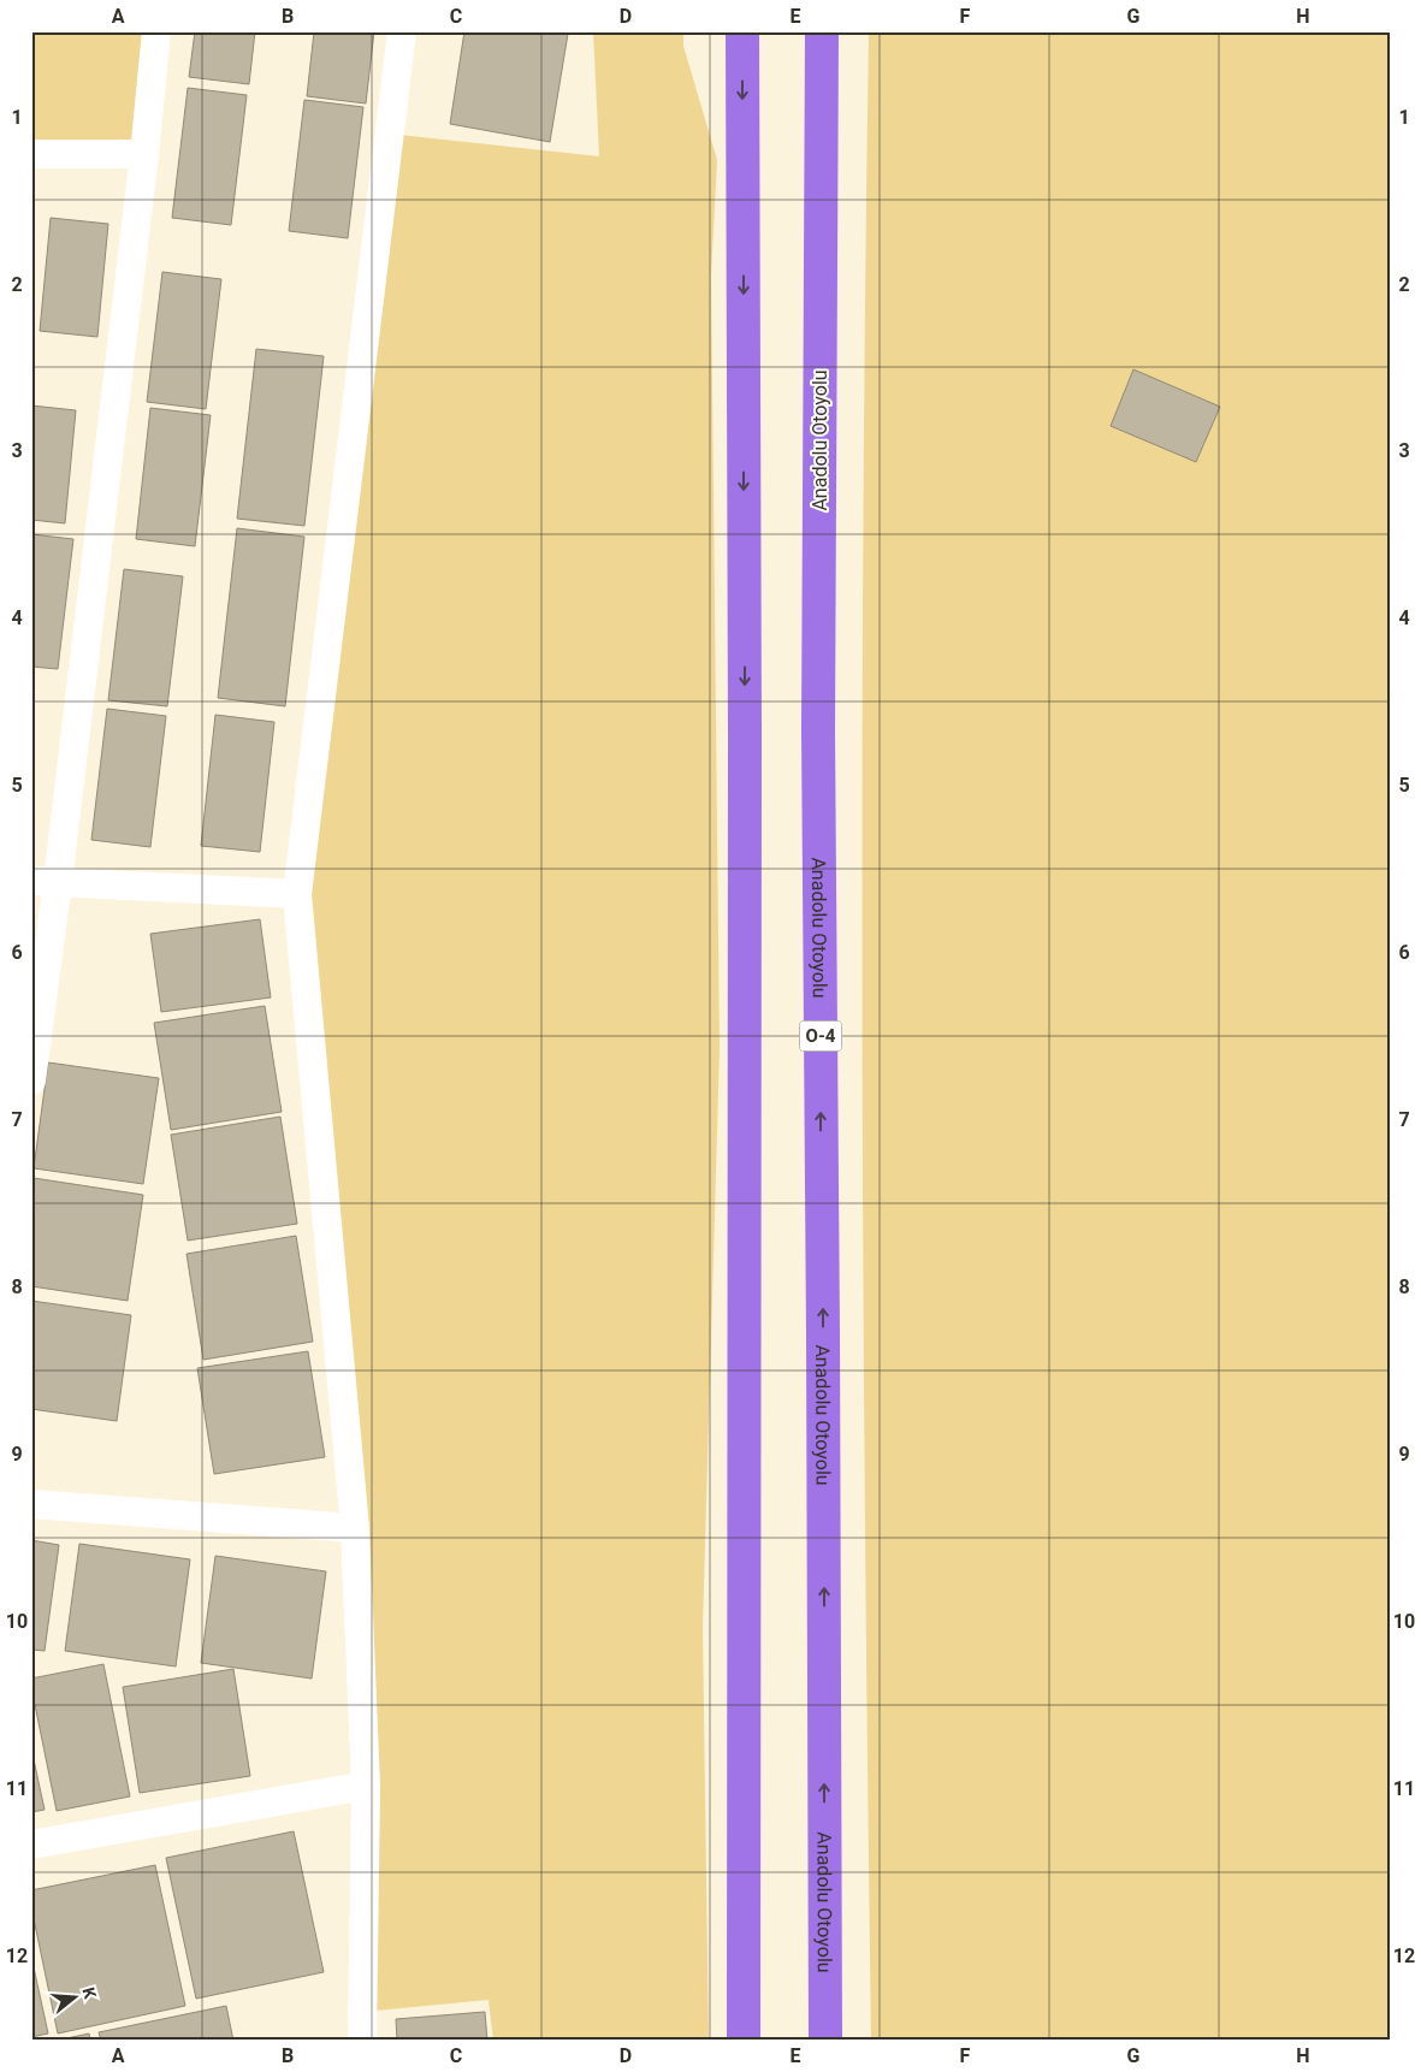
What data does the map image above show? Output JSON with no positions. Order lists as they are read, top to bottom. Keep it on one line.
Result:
{"streets":{"highway":["Anadolu Otoyolu","O-4"]},"north":"right","grid":{"columns":["A","B","C","D","E","F","G","H"],"rows":["1","2","3","4","5","6","7","8","9","10","11","12"]}}
